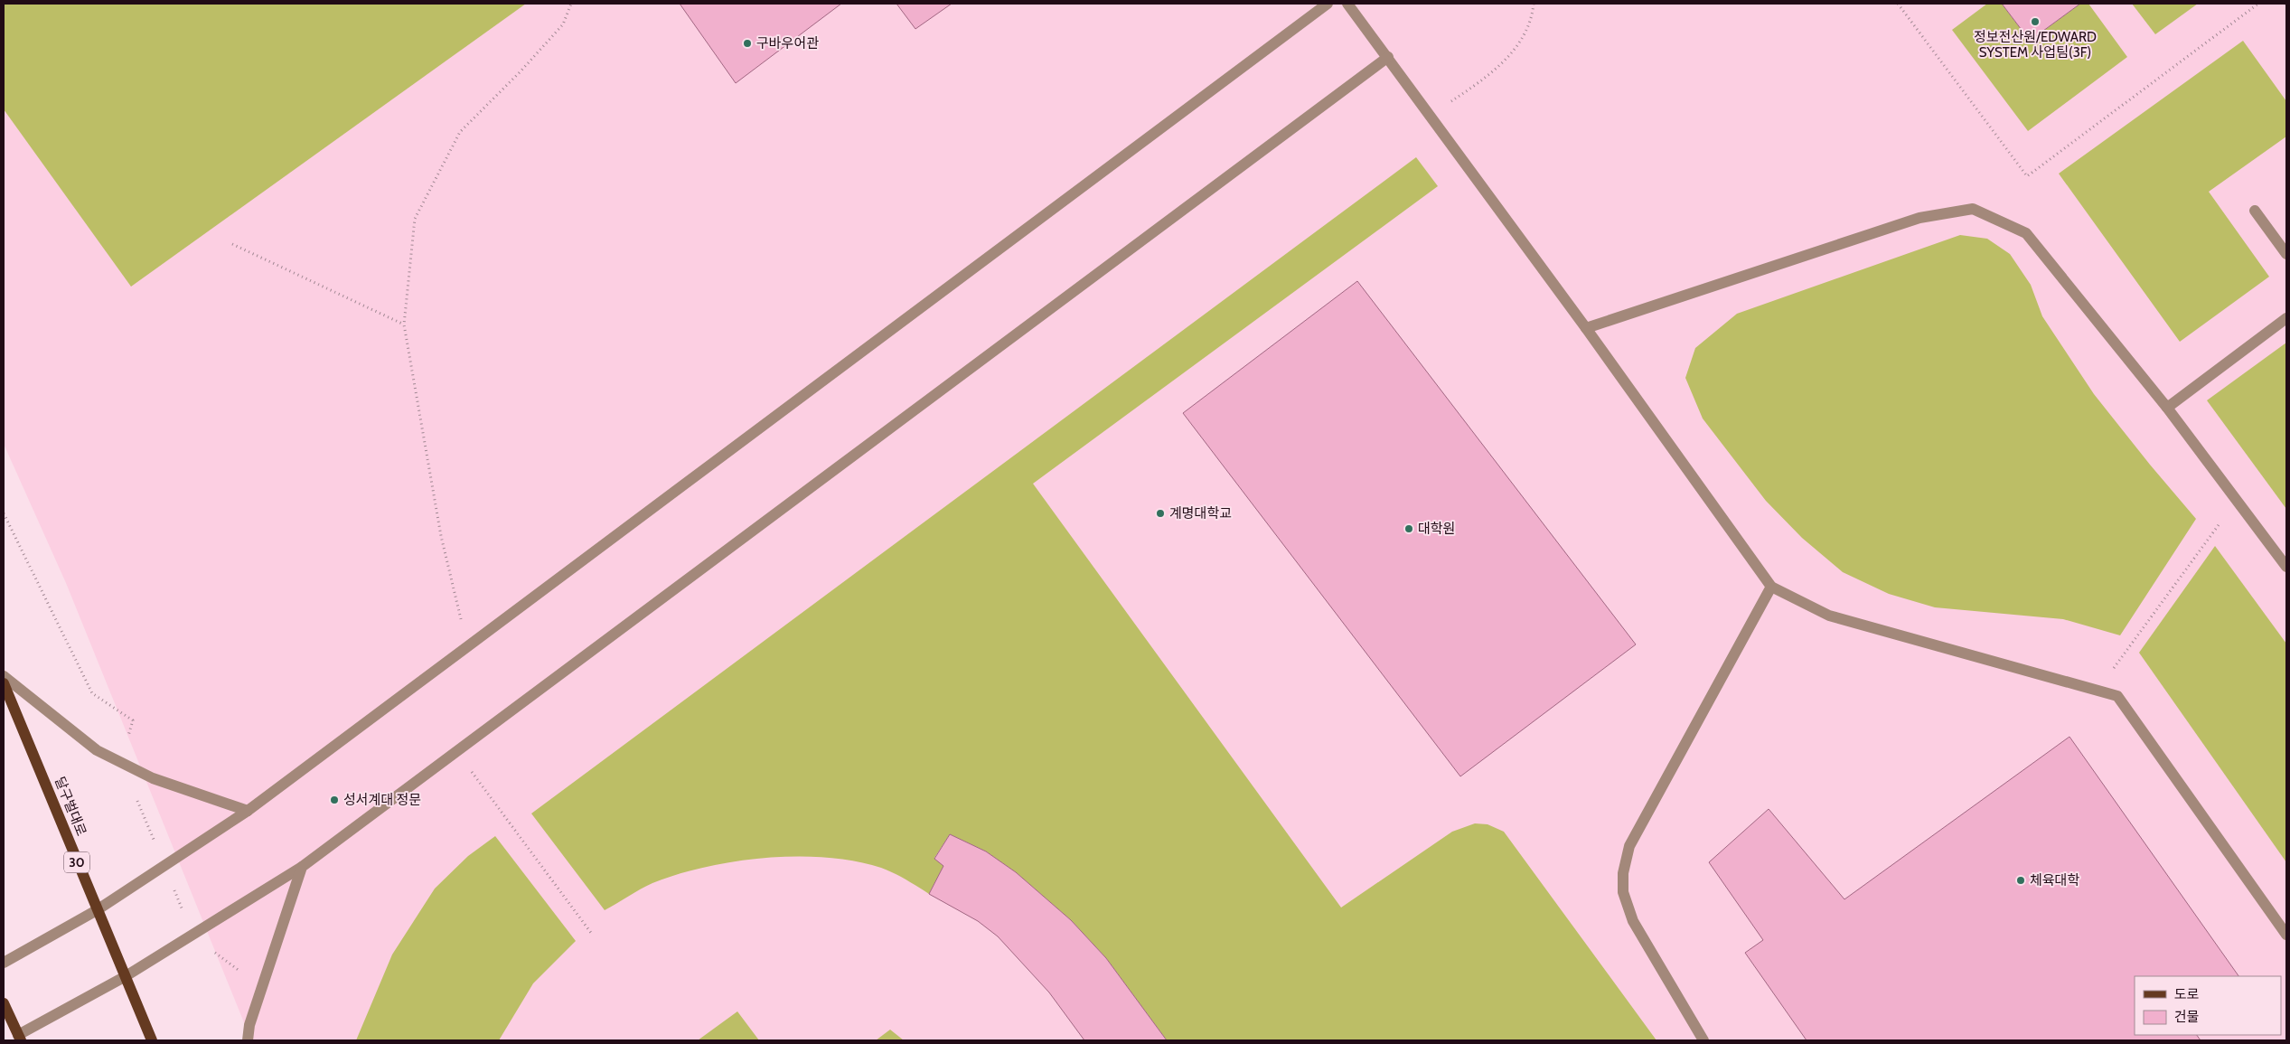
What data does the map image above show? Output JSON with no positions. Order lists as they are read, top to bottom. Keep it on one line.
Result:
{"streets":{"main road":["달구벌대로","30"]},"places":["정보전산원/EDWARD SYSTEM 사업팀(3F)","구바우어관","계명대학교","대학원","성서계대 정문","체육대학"],"legend":["도로","건물"]}
